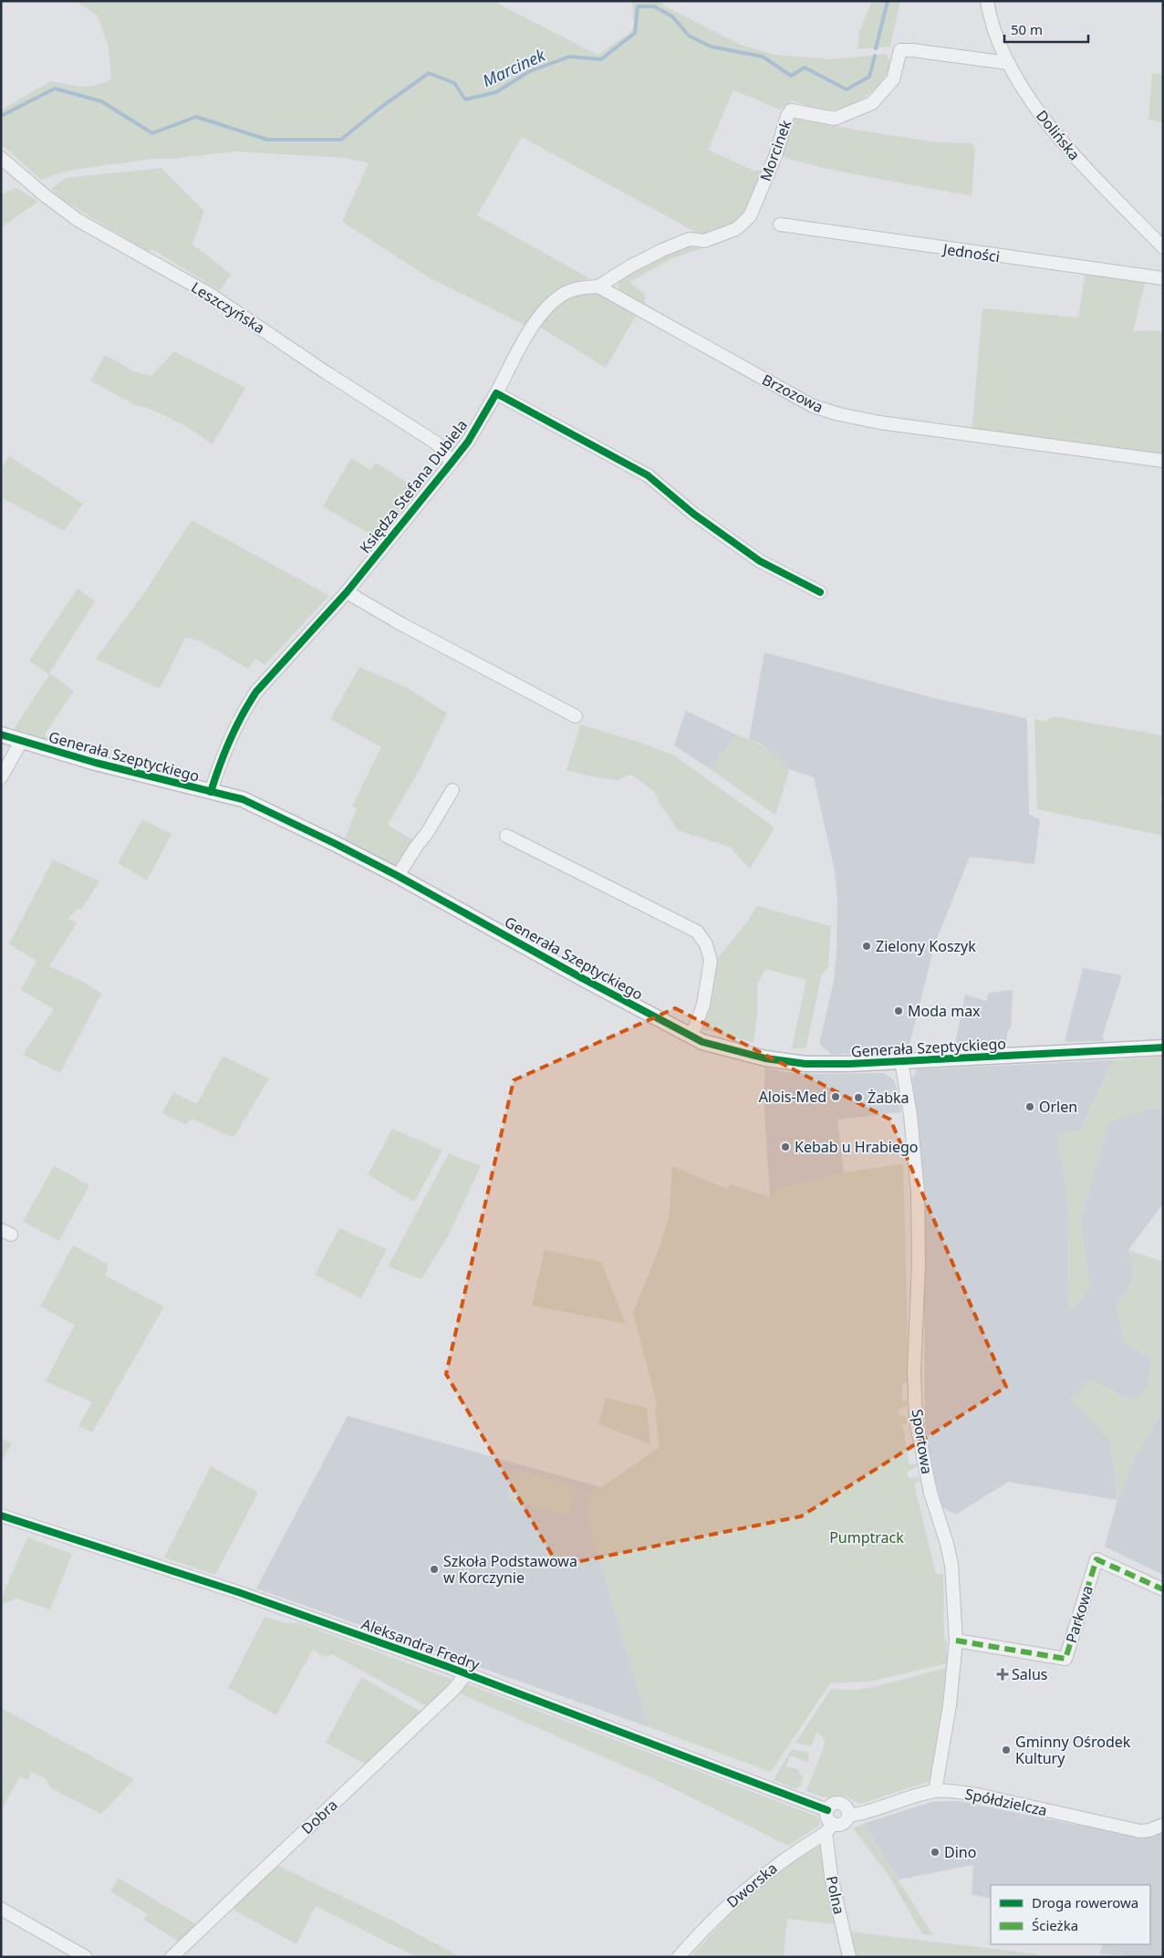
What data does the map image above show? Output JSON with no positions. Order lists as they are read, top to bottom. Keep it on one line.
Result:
{"streets":{"main road":["Generała Szeptyckiego"],"street":["Dolińska","Morcinek","Jedności","Leszczyńska","Brzozowa","Księdza Stefana Dubiela","Sportowa","Parkowa","Aleksandra Fredry","Spółdzielcza","Dobra","Dworska","Polna"]},"crossings":[["Dolińska","Morcinek"],["Morcinek","Brzozowa"],["Leszczyńska","Księdza Stefana Dubiela"],["Księdza Stefana Dubiela","Generała Szeptyckiego"],["Generała Szeptyckiego","Sportowa"],["Sportowa","Parkowa"],["Sportowa","Spółdzielcza"],["Aleksandra Fredry","Spółdzielcza"],["Aleksandra Fredry","Dobra"],["Aleksandra Fredry","Dworska"],["Aleksandra Fredry","Polna"],["Spółdzielcza","Dworska"],["Spółdzielcza","Polna"],["Dworska","Polna"]],"water":["Marcinek"],"parks":["Pumptrack"],"places":{"other":["Zielony Koszyk","Moda max","Alois-Med","Żabka","Orlen","Kebab u Hrabiego","Szkoła Podstawowa w Korczynie","Gminny Ośrodek Kultury","Dino"],"health":["Salus"]},"legend":["Droga rowerowa","Ścieżka"],"scale_bar":"50 m"}
